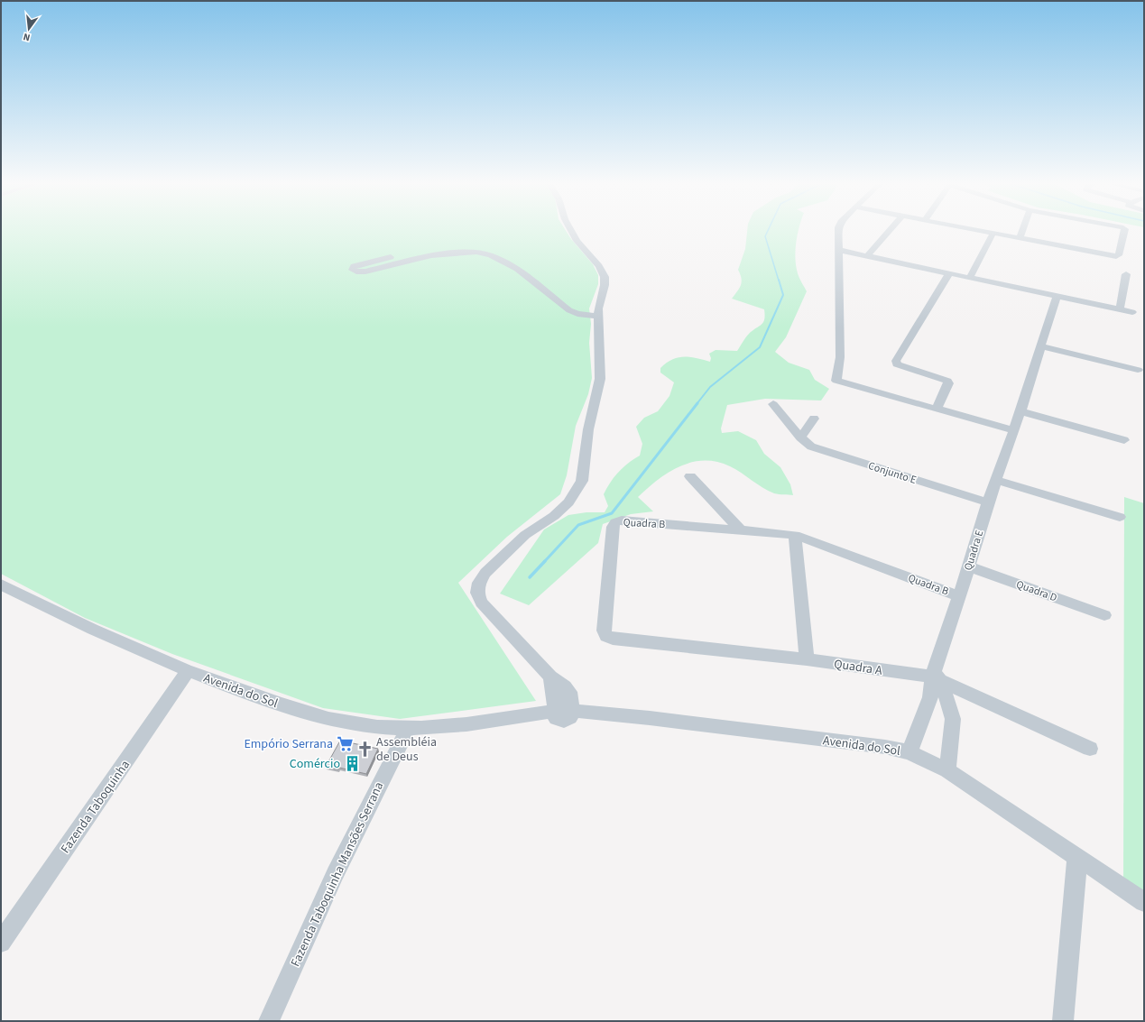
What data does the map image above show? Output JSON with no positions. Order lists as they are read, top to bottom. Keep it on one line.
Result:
{"streets":{"street":["Conjunto E","Quadra B","Quadra E","Quadra D","Quadra A","Avenida do Sol","Fazenda Taboquinha","Fazenda Taboquinha Mansões Serrana"]},"crossings":[["Conjunto E","Quadra E"],["Quadra B","Quadra E"],["Quadra B","Quadra A"],["Quadra E","Quadra D"],["Quadra E","Quadra A"],["Quadra E","Avenida do Sol"],["Avenida do Sol","Fazenda Taboquinha"],["Avenida do Sol","Fazenda Taboquinha Mansões Serrana"]],"places":{"supermarket":["Empório Serrana"],"church":["Assembléia de Deus"],"building":["Comércio"]},"north":"bottom"}
